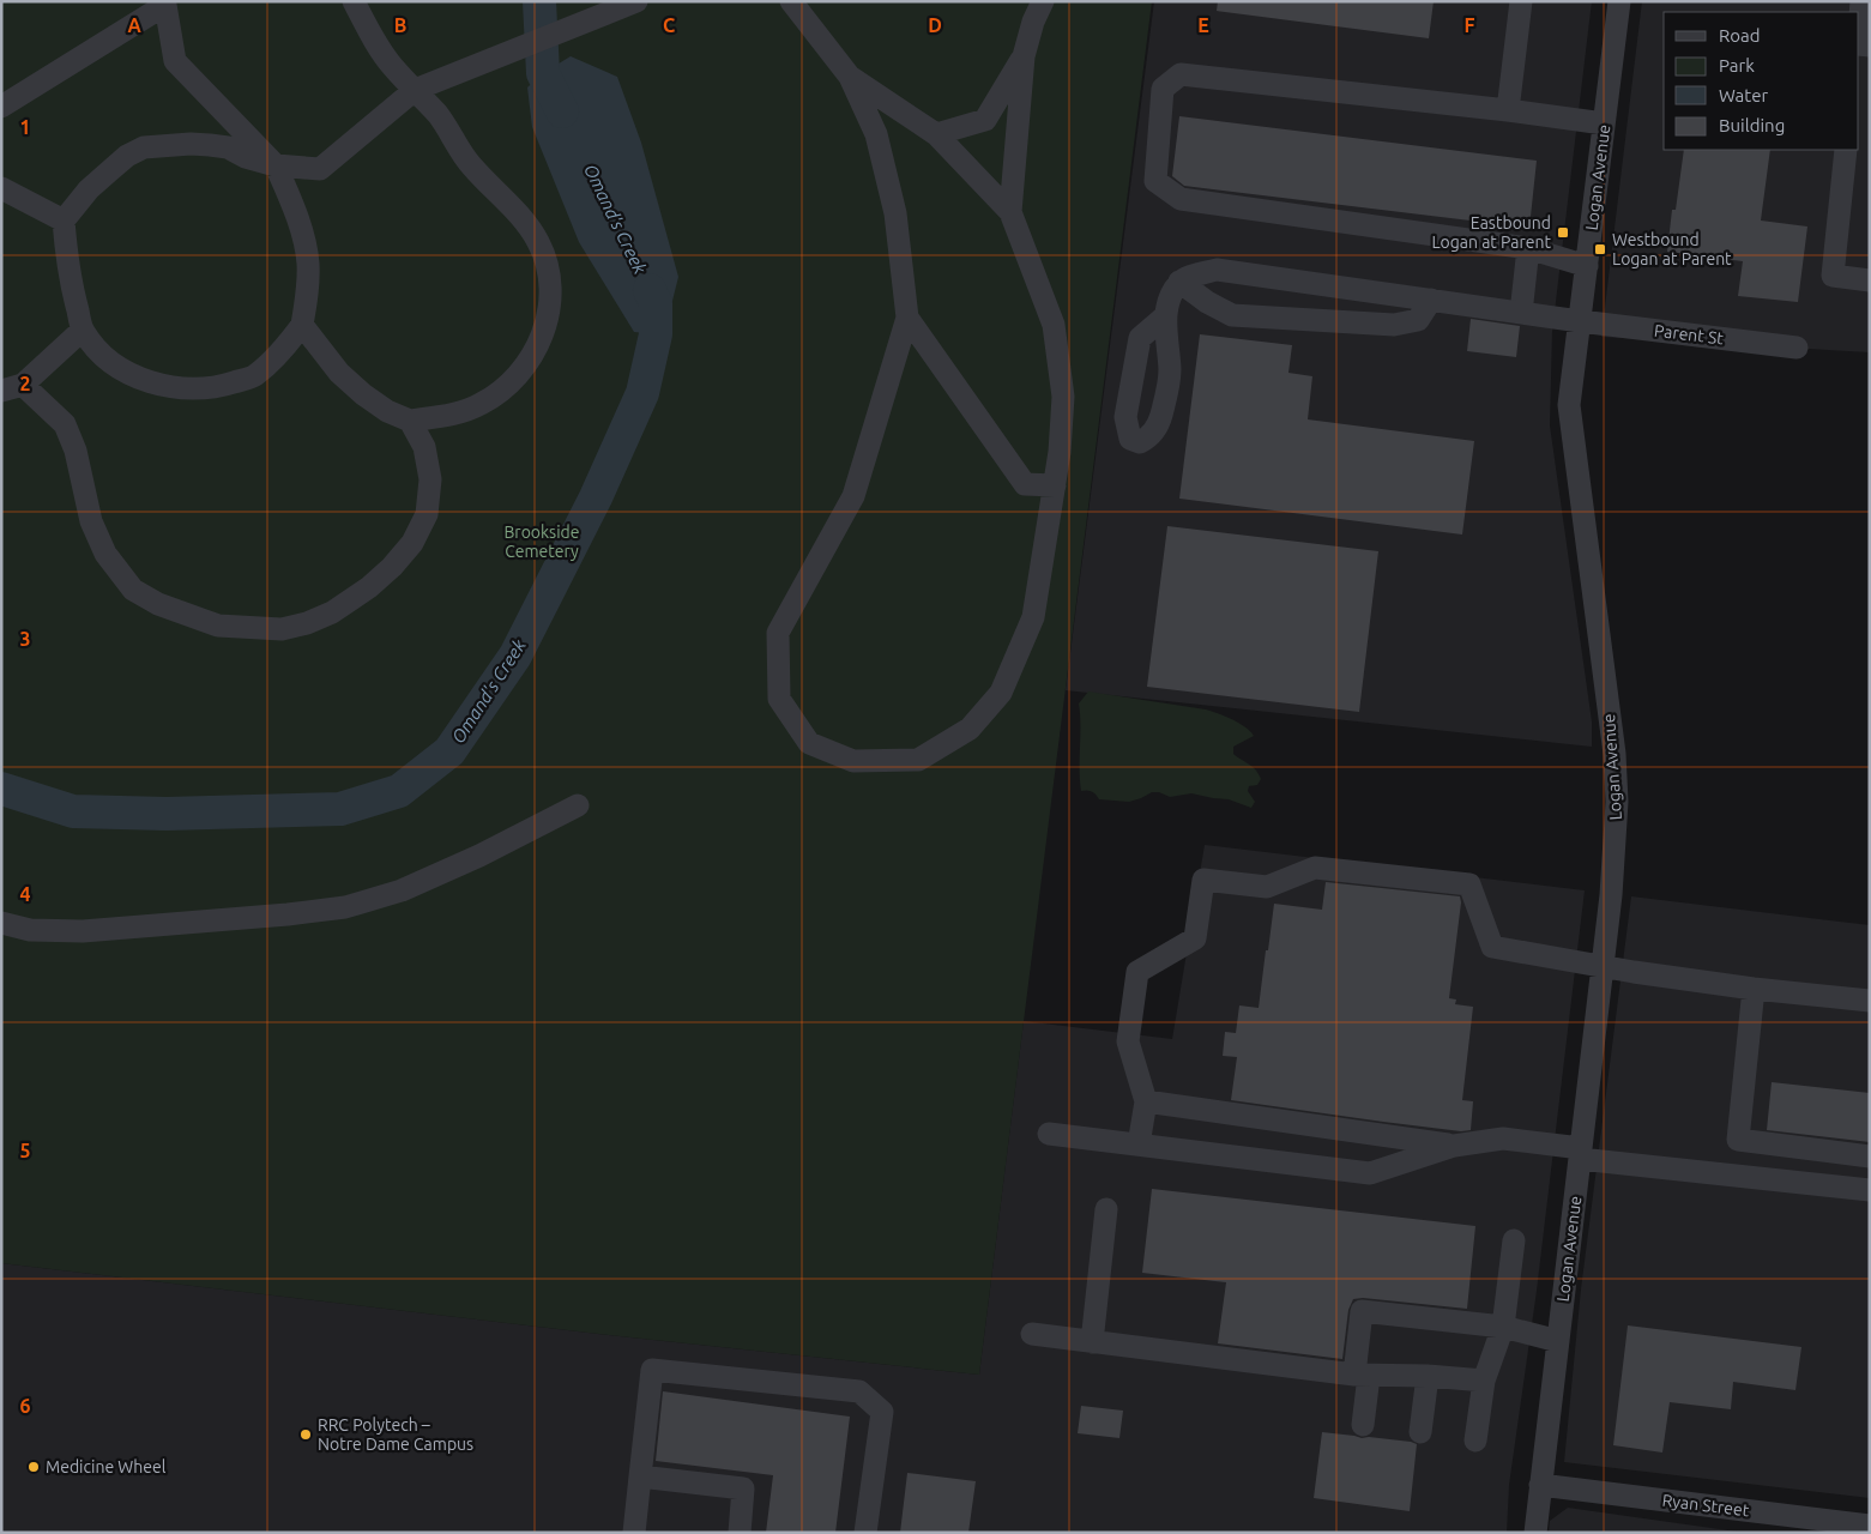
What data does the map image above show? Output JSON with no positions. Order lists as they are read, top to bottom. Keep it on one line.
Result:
{"streets":{"street":["Logan Avenue","Parent St","Ryan Street"]},"crossings":[["Logan Avenue","Parent St"],["Logan Avenue","Ryan Street"]],"water":["Omand's Creek"],"parks":["Brookside Cemetery"],"places":{"transit":["Eastbound Logan at Parent","Westbound Logan at Parent"],"other":["RRC Polytech – Notre Dame Campus","Medicine Wheel"]},"legend":["Road","Park","Water","Building"],"grid":{"columns":["A","B","C","D","E","F"],"rows":["1","2","3","4","5","6"]}}
